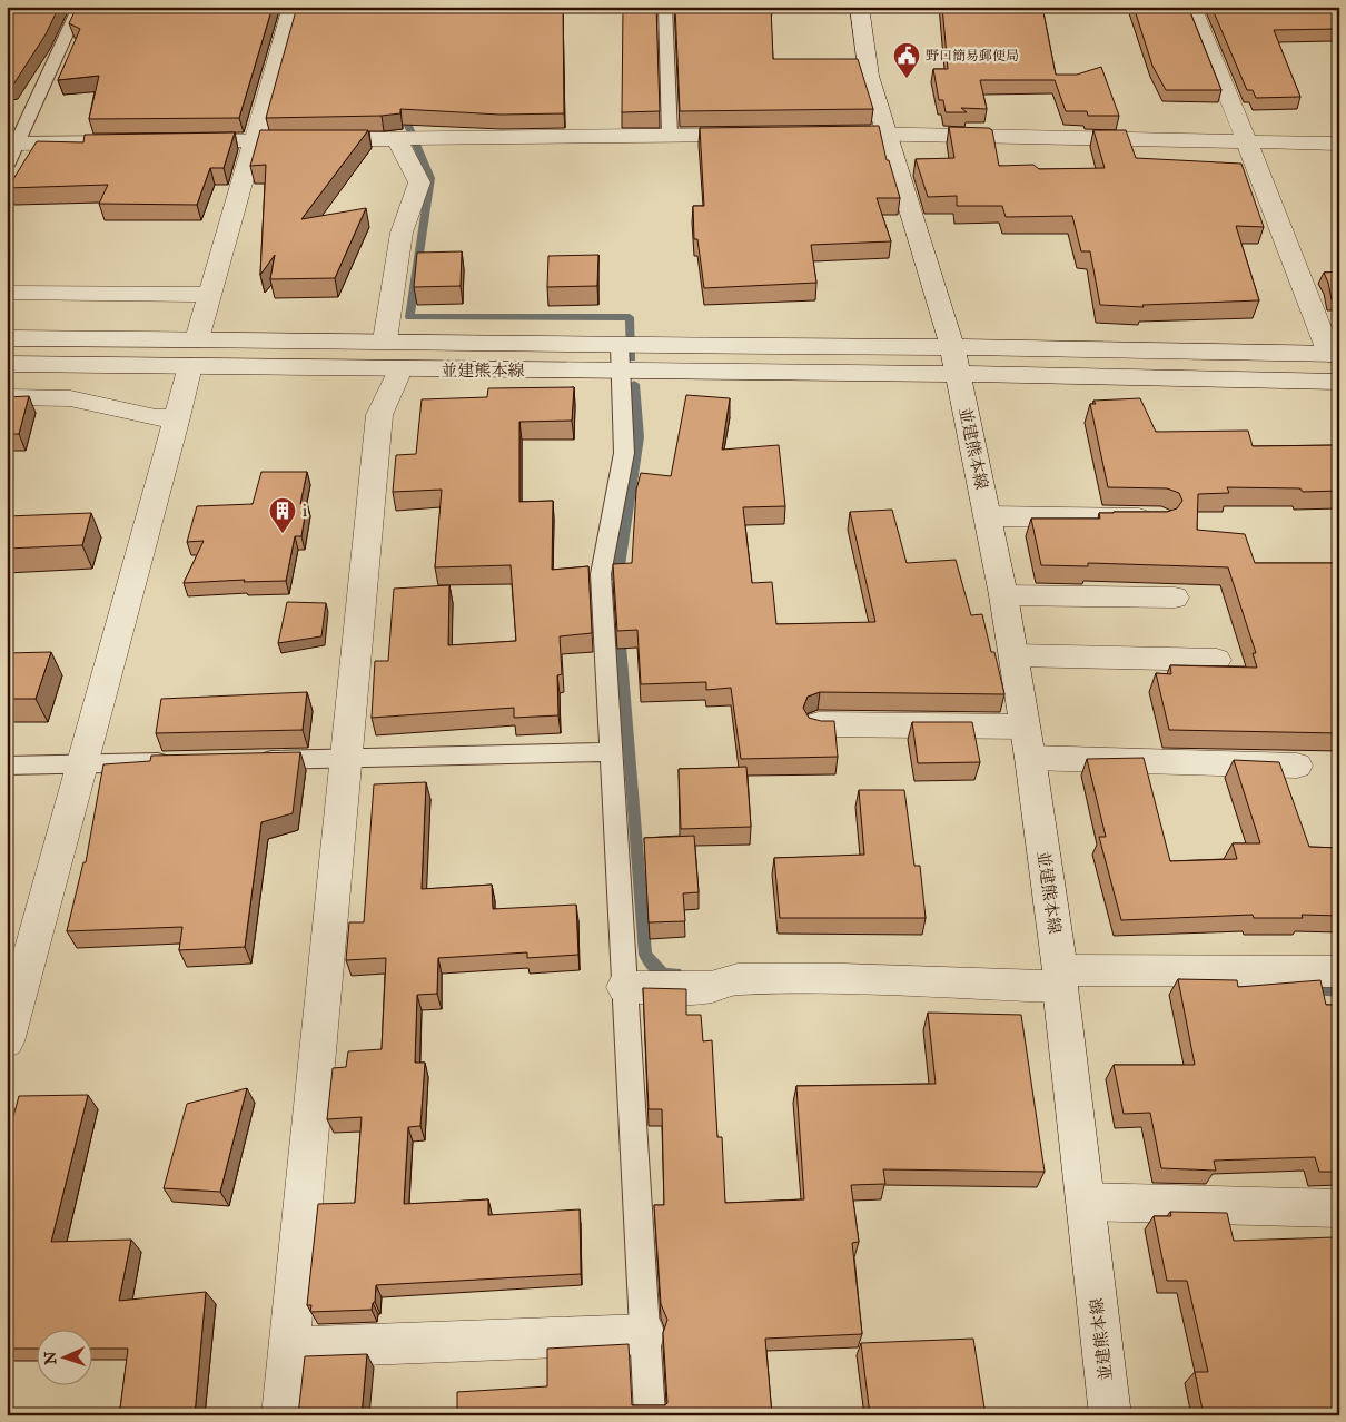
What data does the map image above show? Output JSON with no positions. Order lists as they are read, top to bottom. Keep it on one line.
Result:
{"streets":{"street":["並建熊本線"]},"places":{"public building":["野口簡易郵便局"],"building":["i"]},"north":"left"}
